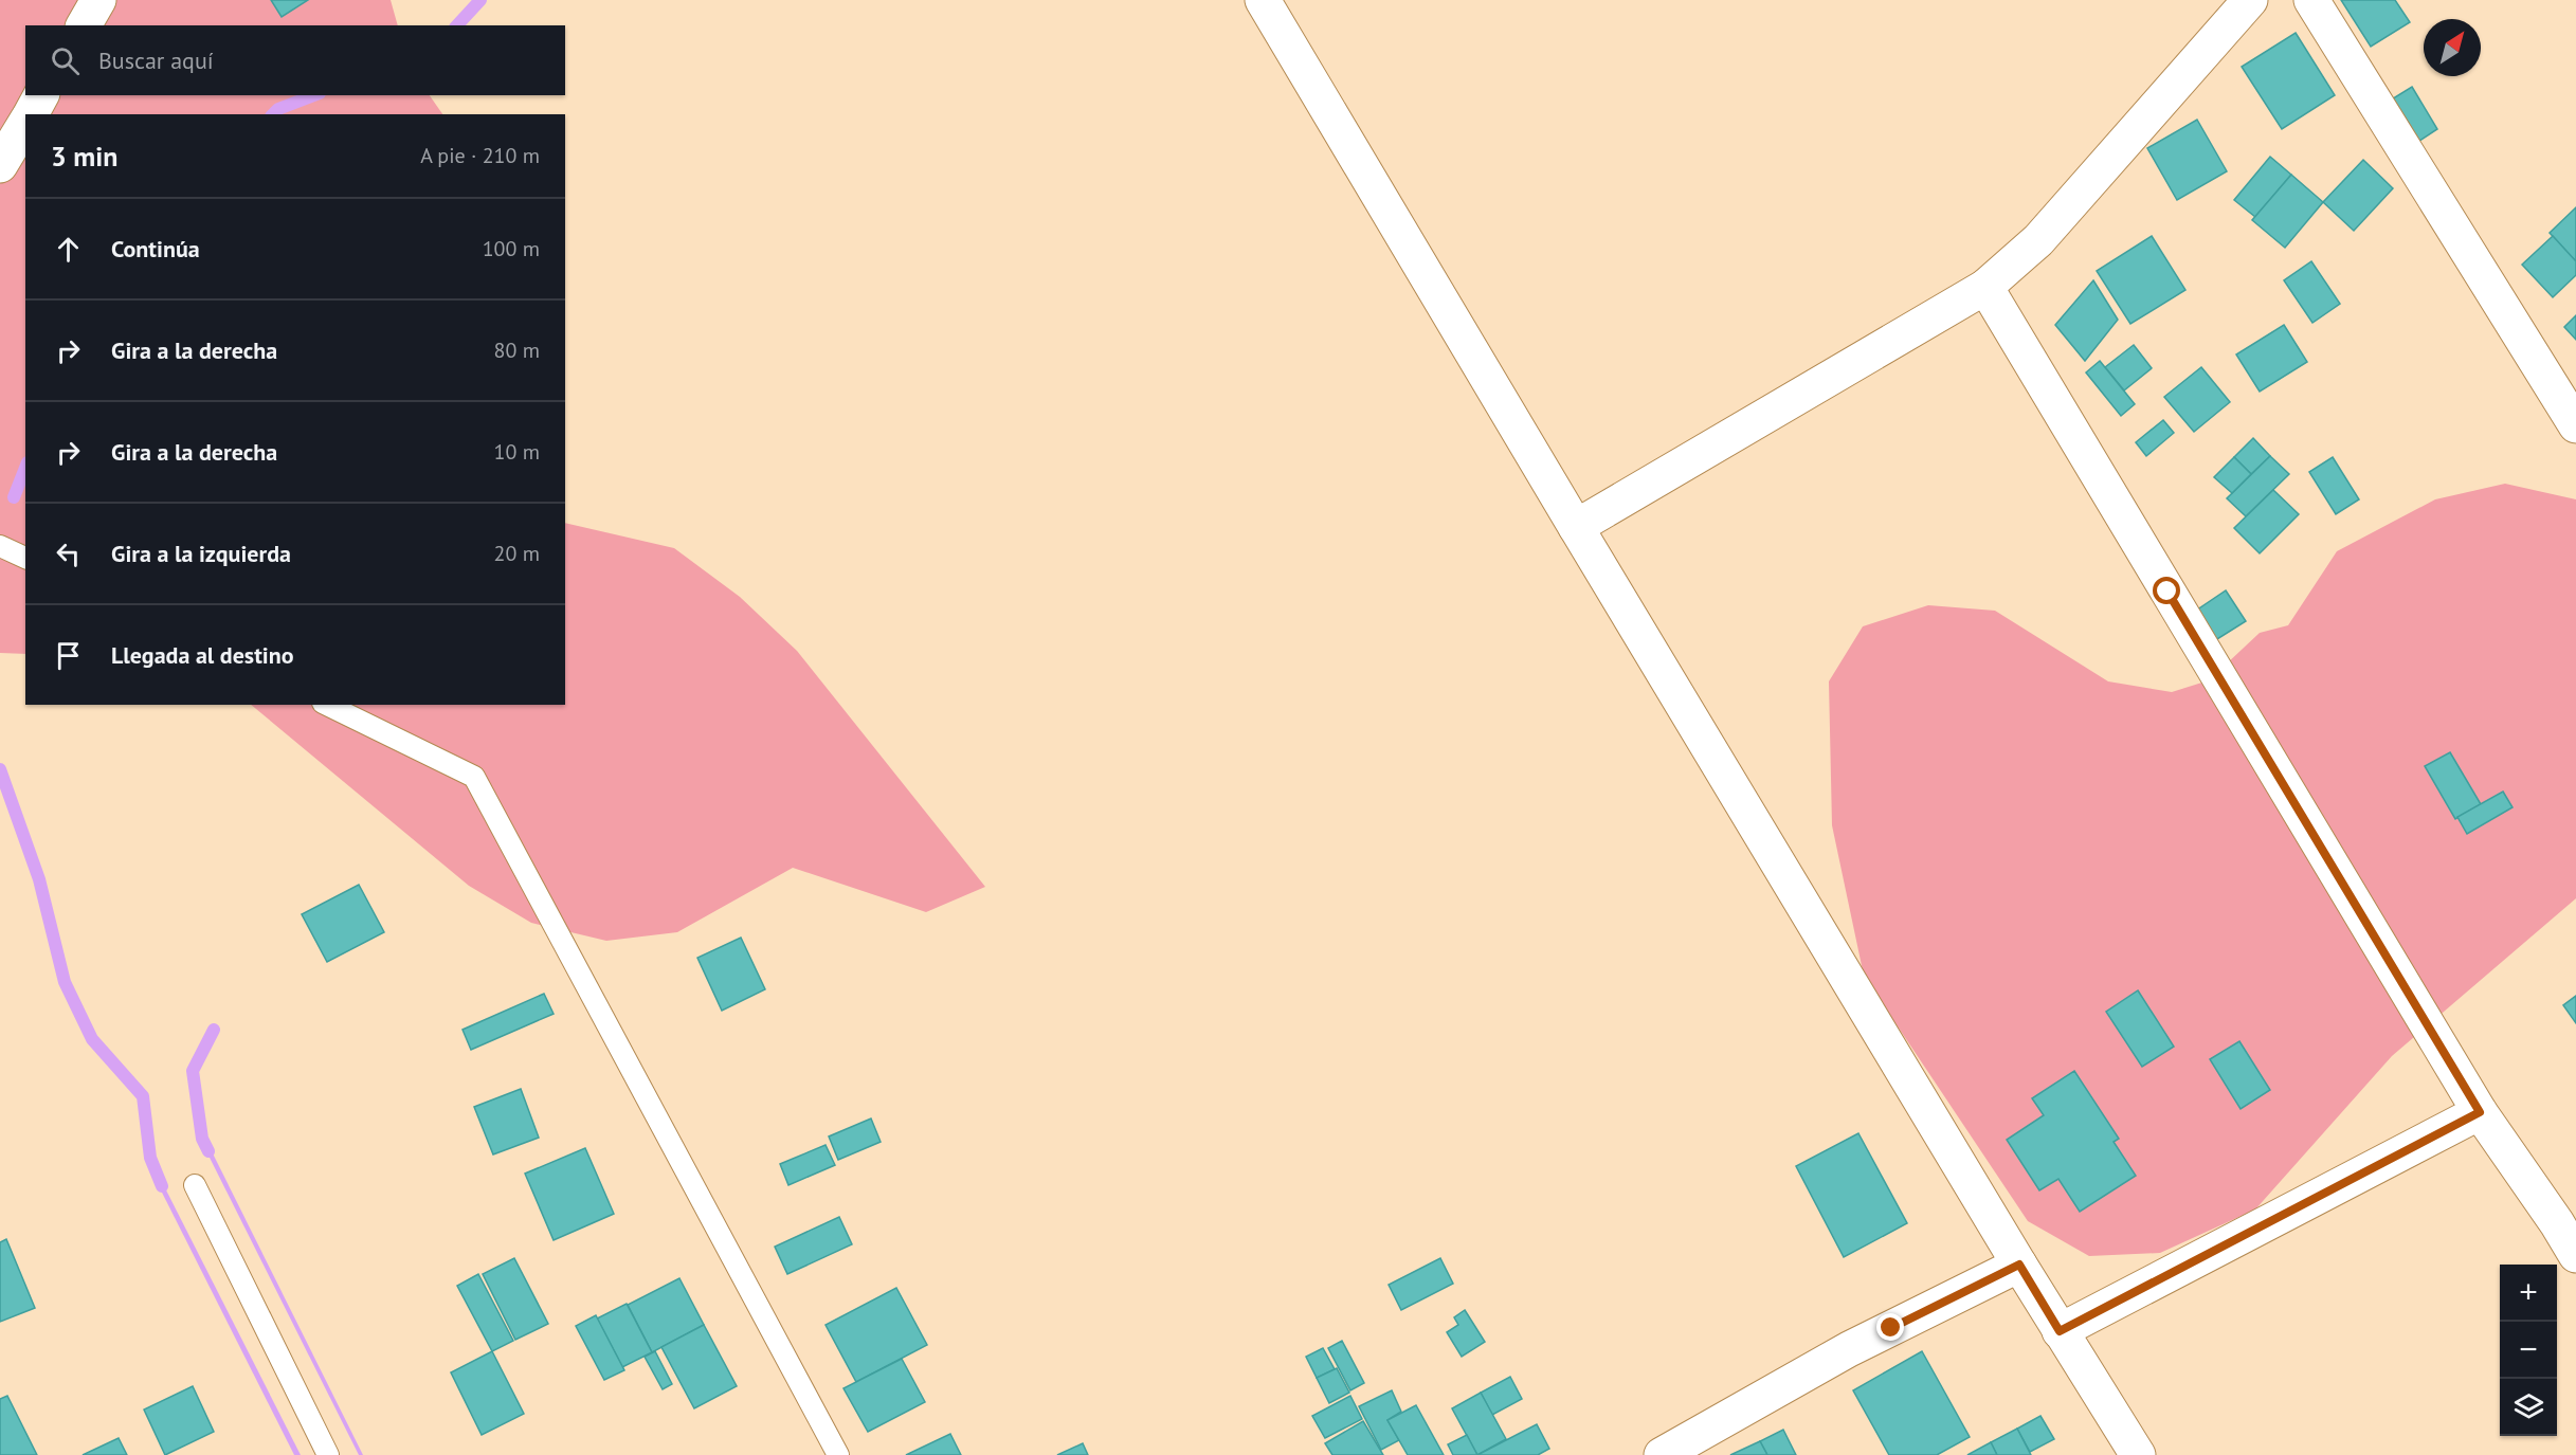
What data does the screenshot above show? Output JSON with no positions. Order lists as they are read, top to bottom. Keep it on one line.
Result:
{"north":"top right","page":{"search":"Buscar aquí","heading":["3 min","A pie · 210 m"],"list":[["Continúa","100 m"],["Gira a la derecha","80 m"],["Gira a la derecha","10 m"],["Gira a la izquierda","20 m"],"Llegada al destino"],"map_buttons":["+","−"]}}
